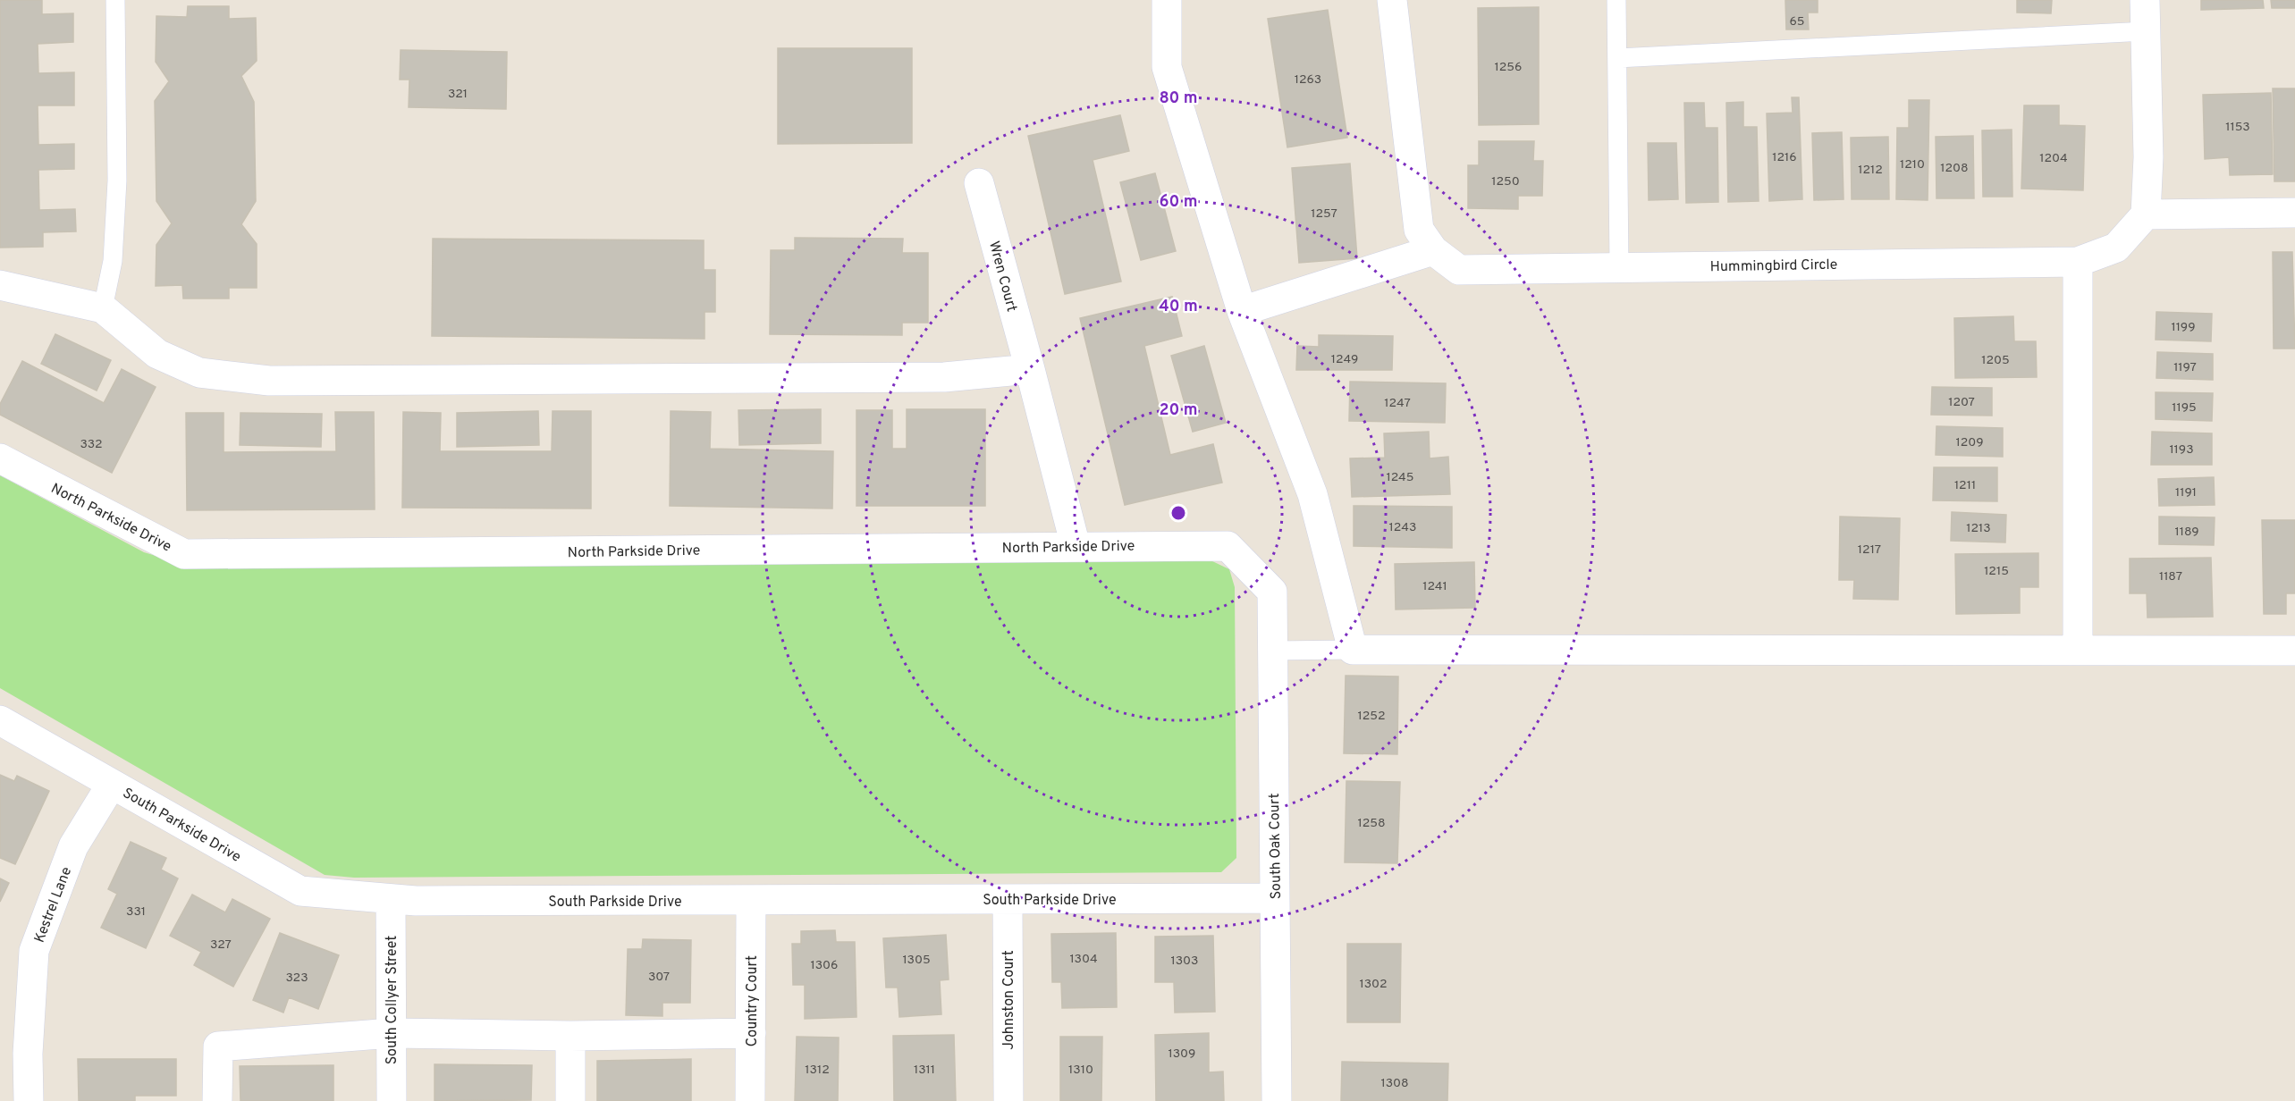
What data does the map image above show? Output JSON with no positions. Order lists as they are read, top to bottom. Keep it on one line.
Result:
{"streets":{"street":["Hummingbird Circle","Wren Court","North Parkside Drive","South Parkside Drive","South Oak Court","Kestrel Lane","South Collyer Street","Johnston Court","Country Court"]},"crossings":[["Wren Court","North Parkside Drive"],["North Parkside Drive","South Oak Court"],["South Parkside Drive","South Oak Court"],["South Parkside Drive","Kestrel Lane"],["South Parkside Drive","South Collyer Street"],["South Parkside Drive","Johnston Court"],["South Parkside Drive","Country Court"]],"house_numbers":["65","1256","1263","321","1153","1216","1204","1210","1208","1212","1250","1257","1199","1249","1205","1197","1207","1247","1195","1209","332","1193","1245","1211","1191","1243","1213","1189","1217","1215","1187","1241","1252","1258","331","327","1304","1305","1303","1306","307","323","1302","1309","1312","1311","1310","1308"],"rings":["80 m","60 m","40 m","20 m"]}
